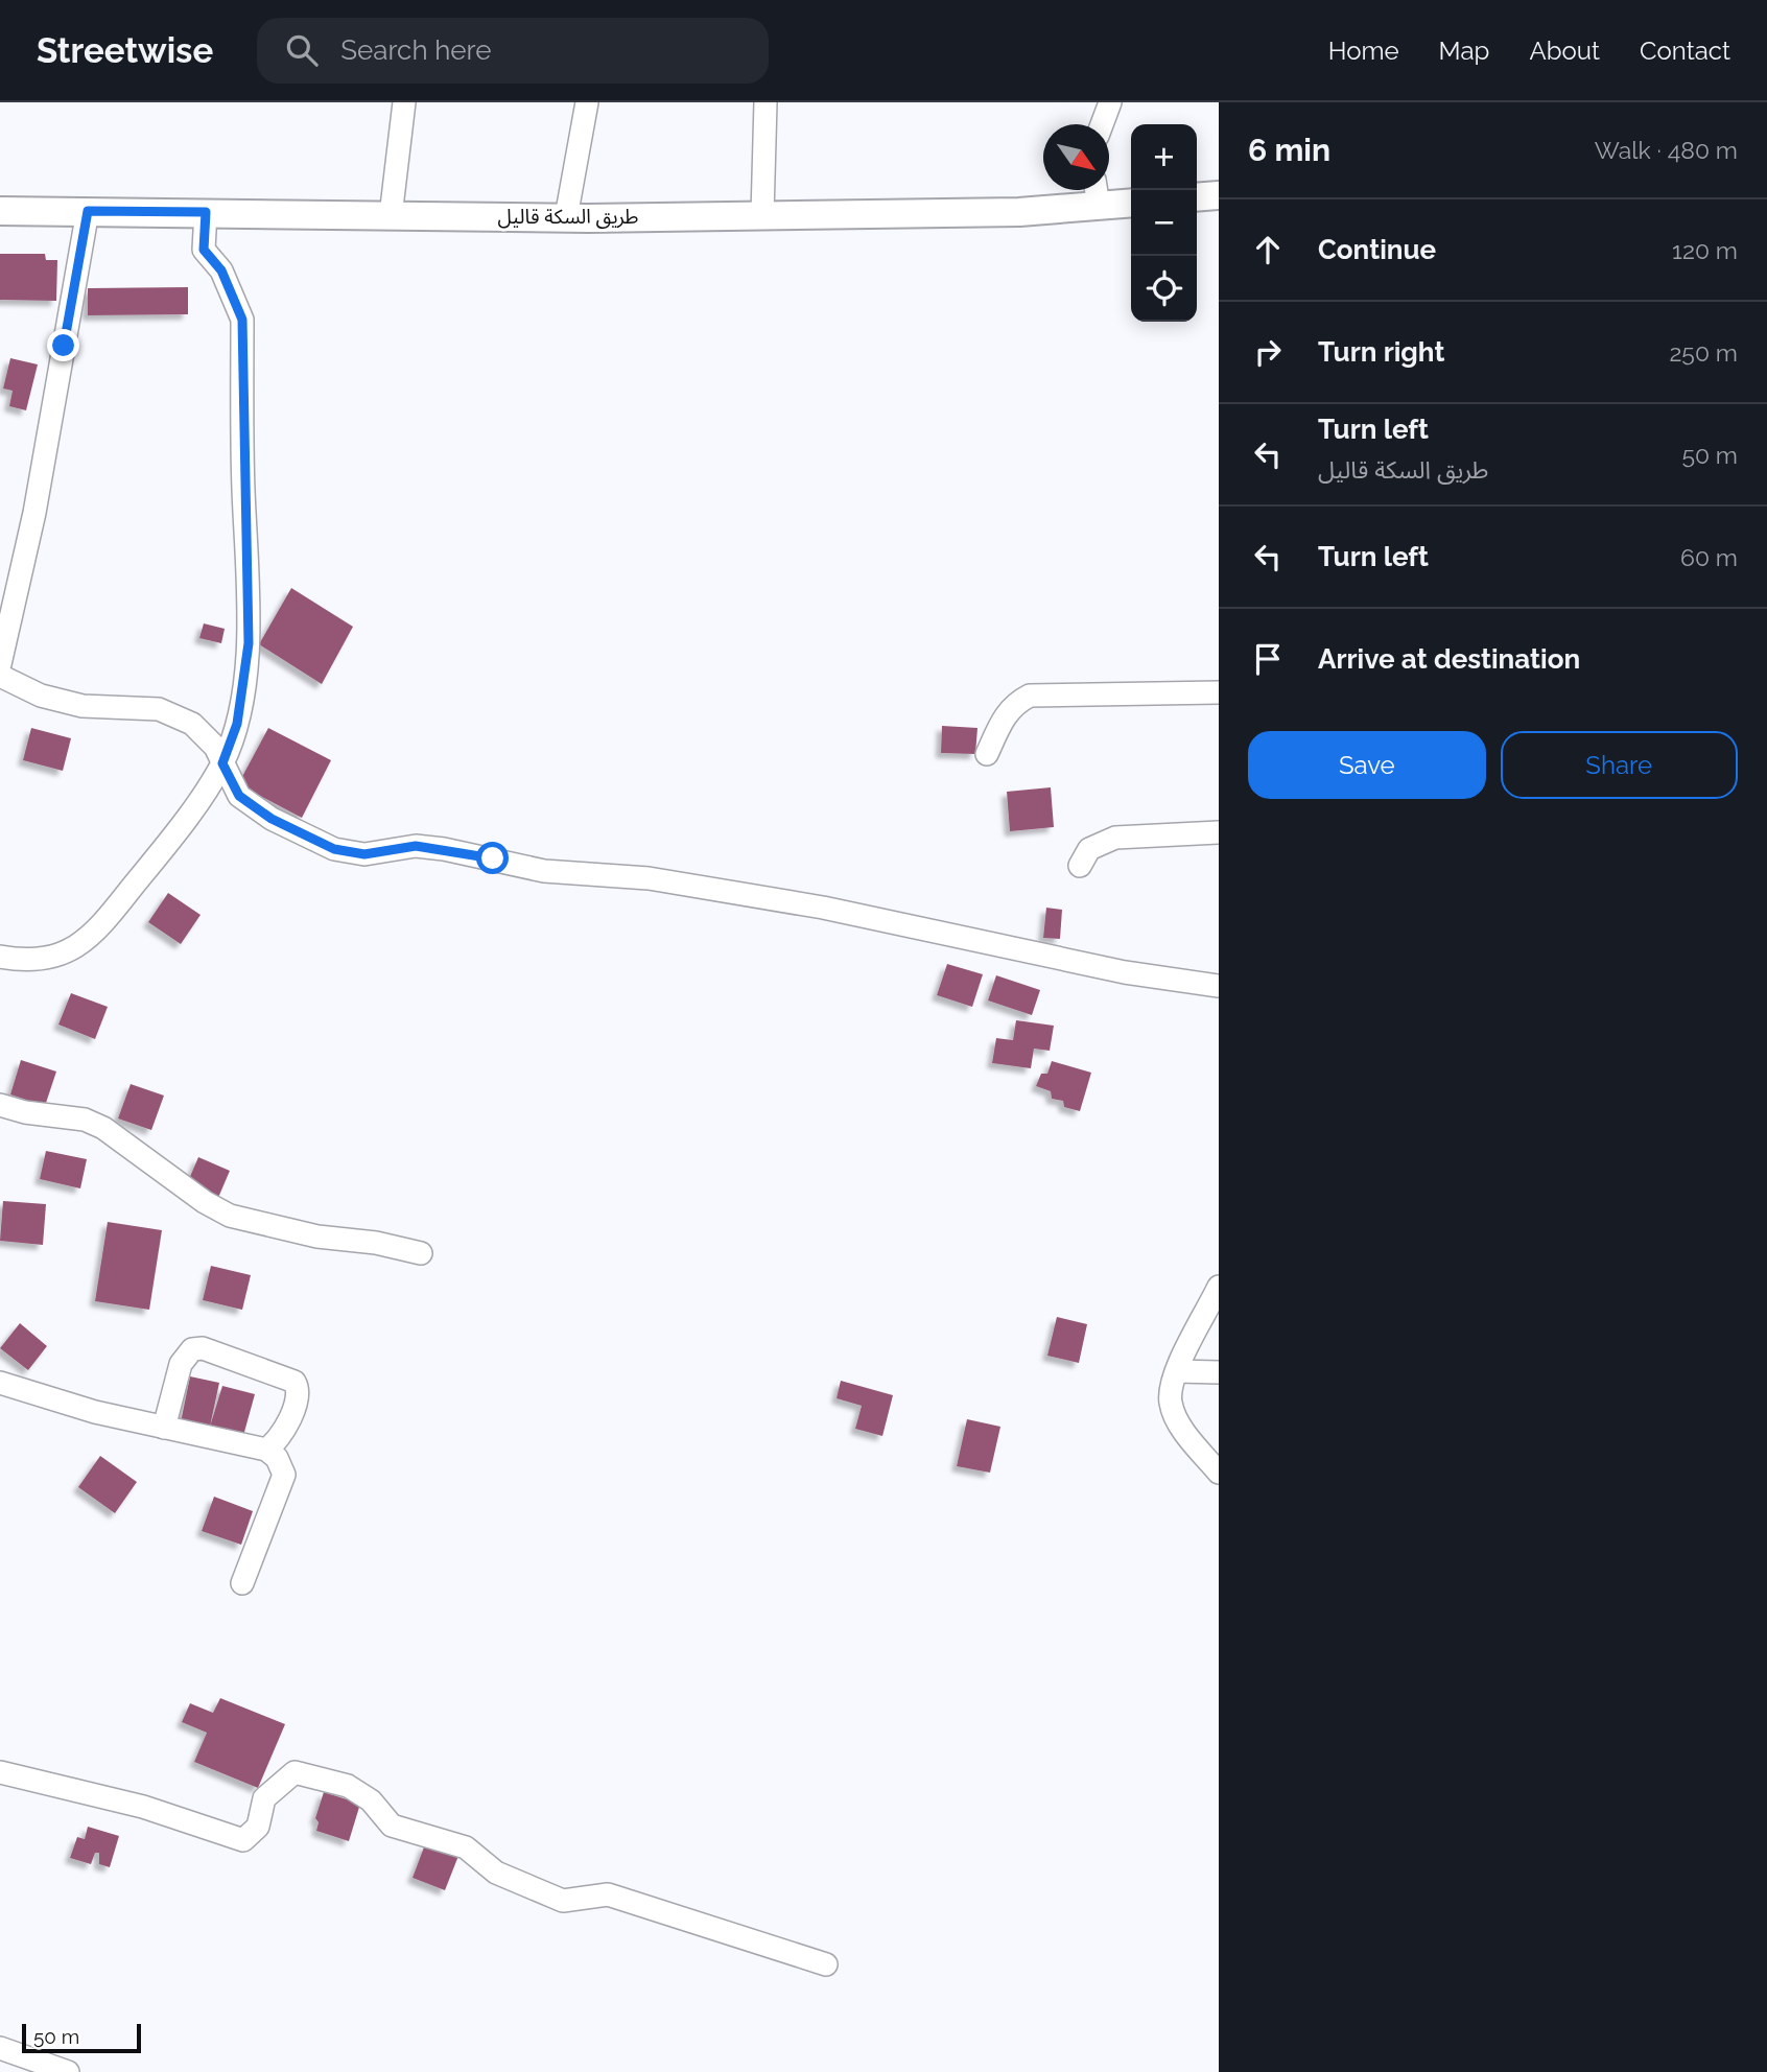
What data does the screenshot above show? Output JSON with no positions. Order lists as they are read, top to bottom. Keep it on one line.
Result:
{"streets":{"main road":["طريق السكة قاليل"]},"scale_bar":"50 m","north":"bottom right","page":{"header":"Streetwise","search":"Search here","nav":["Home","Map","About","Contact"],"heading":["6 min","Walk · 480 m"],"map_buttons":["+","−"],"list":[["Continue","120 m"],["Turn right","250 m"],["Turn left","طريق السكة قاليل","50 m"],["Turn left","60 m"],"Arrive at destination"],"buttons":["Save","Share"],"scale":"50 m"}}
